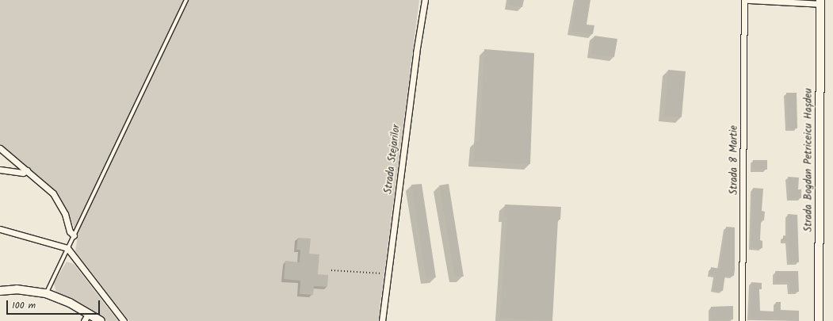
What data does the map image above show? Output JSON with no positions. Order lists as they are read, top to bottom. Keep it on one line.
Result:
{"streets":{"main road":["Strada Bogdan Petriceicu Hașdeu"],"street":["Strada Stejarilor","Strada 8 Martie"]},"scale_bar":"100 m"}
